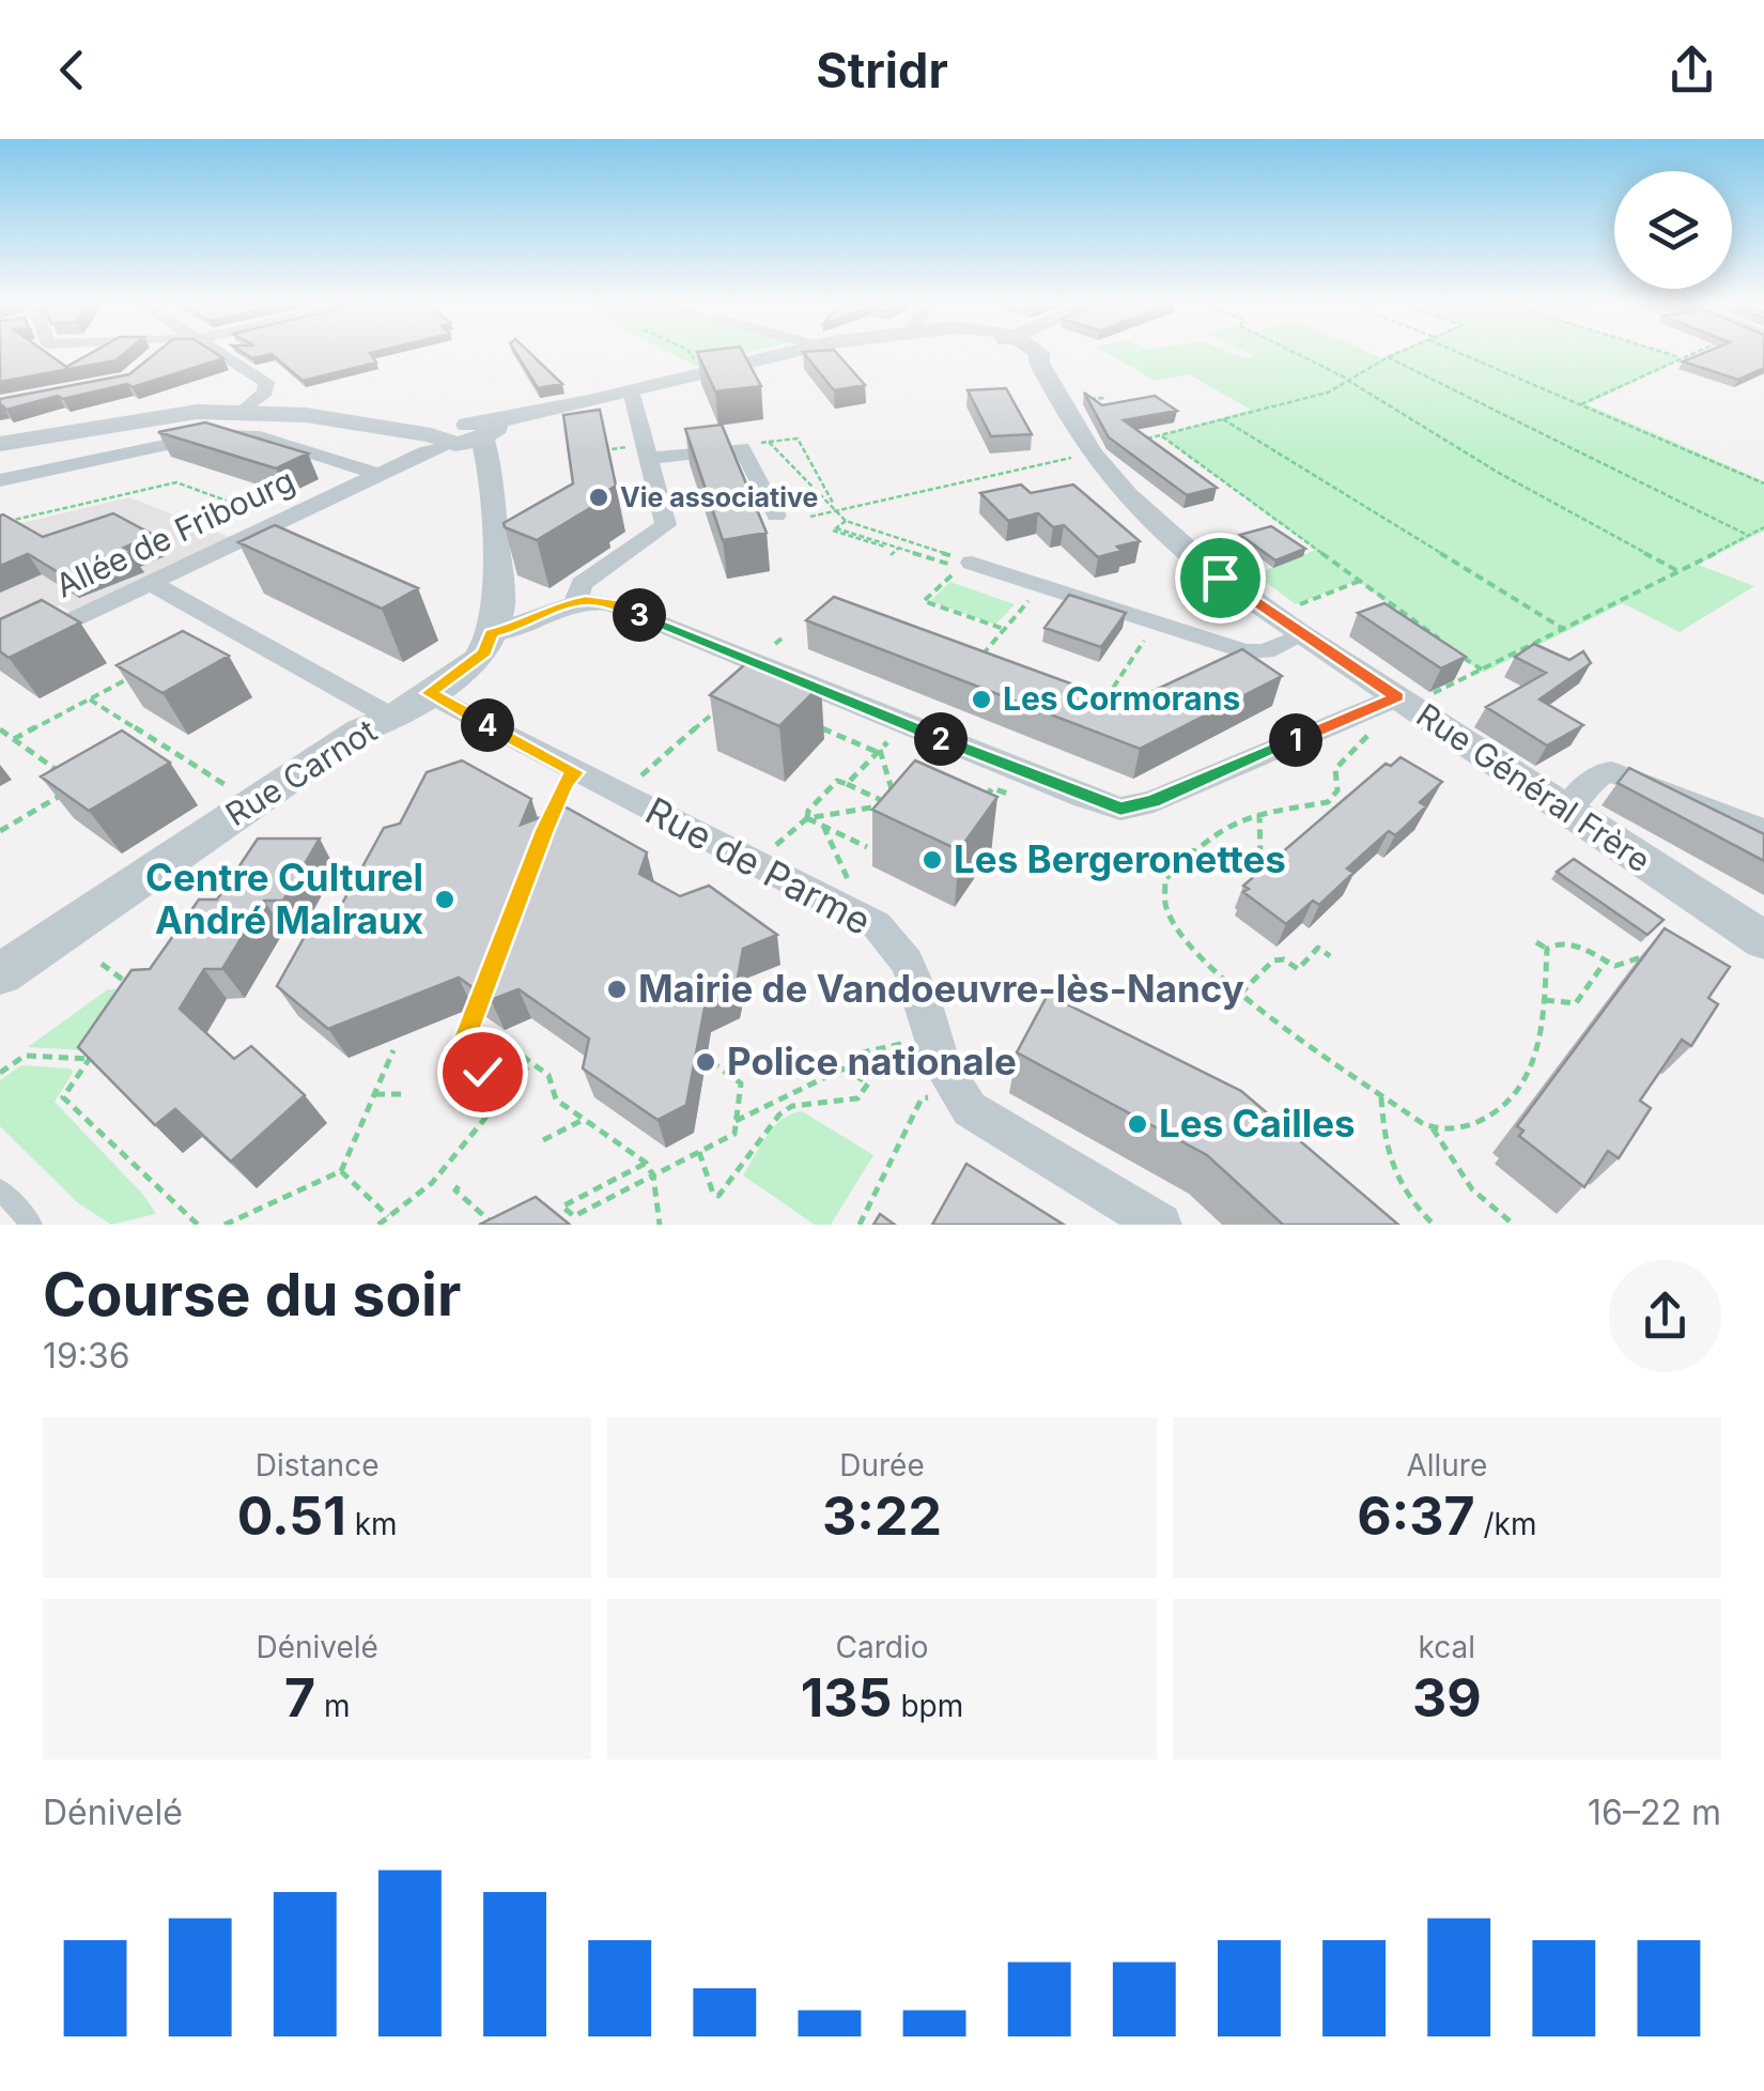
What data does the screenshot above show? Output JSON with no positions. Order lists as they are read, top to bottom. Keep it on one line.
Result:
{"streets":{"street":["Allée de Fribourg","Rue Carnot","Rue Général Frère","Rue de Parme"]},"crossings":[["Rue Carnot","Rue de Parme"]],"places":["Vie associative","Les Cormorans","Les Bergeronettes","Centre Culturel André Malraux","Mairie de Vandoeuvre-lès-Nancy","Police nationale","Les Cailles"],"page":{"header":"Stridr","pins":["3","4","2","1"],"heading":["Course du soir","19:36"],"stats":[["Distance","0.51 km"],["Durée","3:22"],["Allure","6:37 /km"],["Dénivelé","7 m"],["Cardio","135 bpm"],["kcal","39"]],"chart":["Dénivelé","16–22 m"]}}
